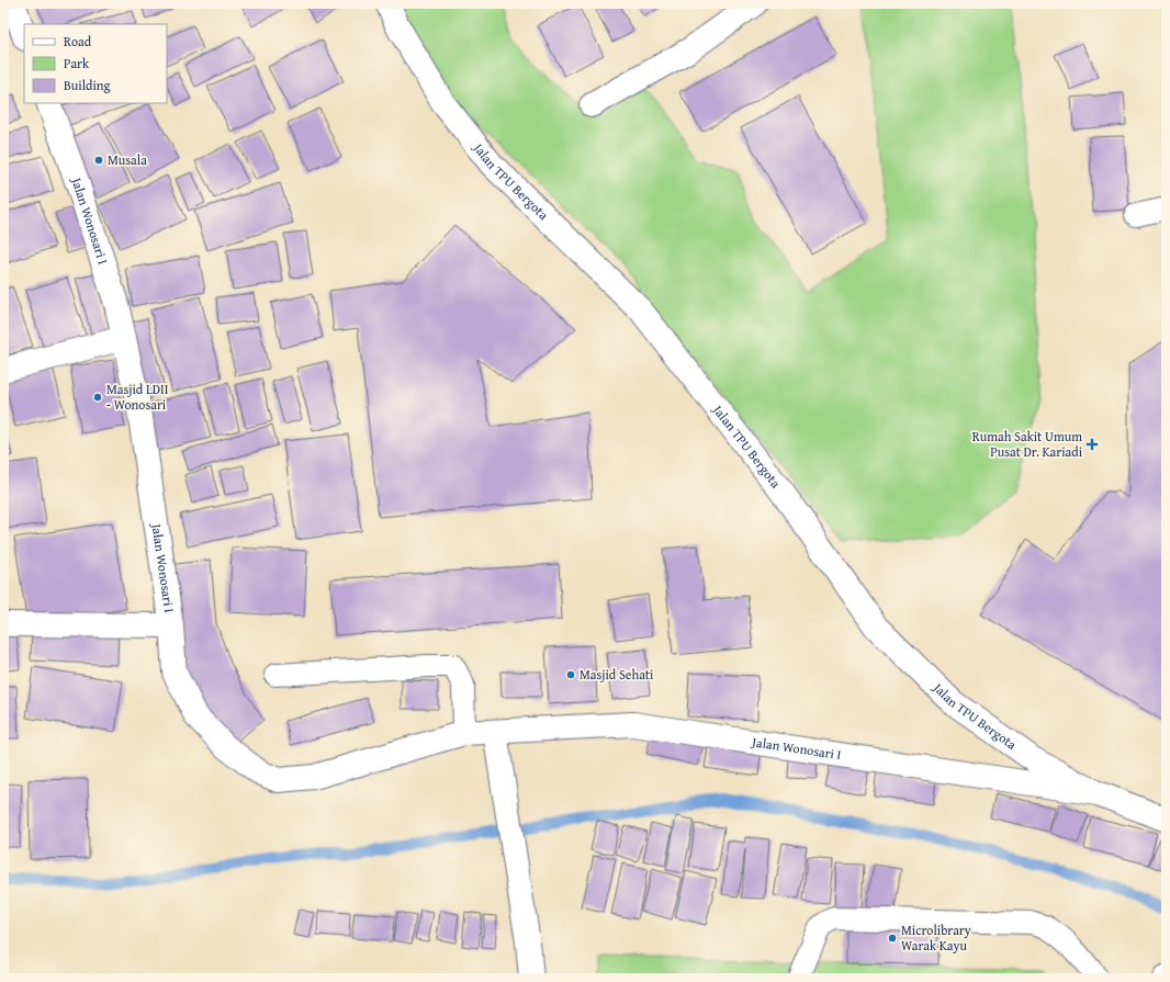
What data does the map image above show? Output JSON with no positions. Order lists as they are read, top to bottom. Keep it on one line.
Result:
{"streets":{"street":["Jalan TPU Bergota","Jalan Wonosari I"]},"crossings":[["Jalan TPU Bergota","Jalan Wonosari I"]],"places":{"other":["Musala","Masjid LDII - Wonosari","Masjid Sehati","Microlibrary Warak Kayu"],"health":["Rumah Sakit Umum Pusat Dr. Kariadi"]},"legend":["Road","Park","Building"]}
